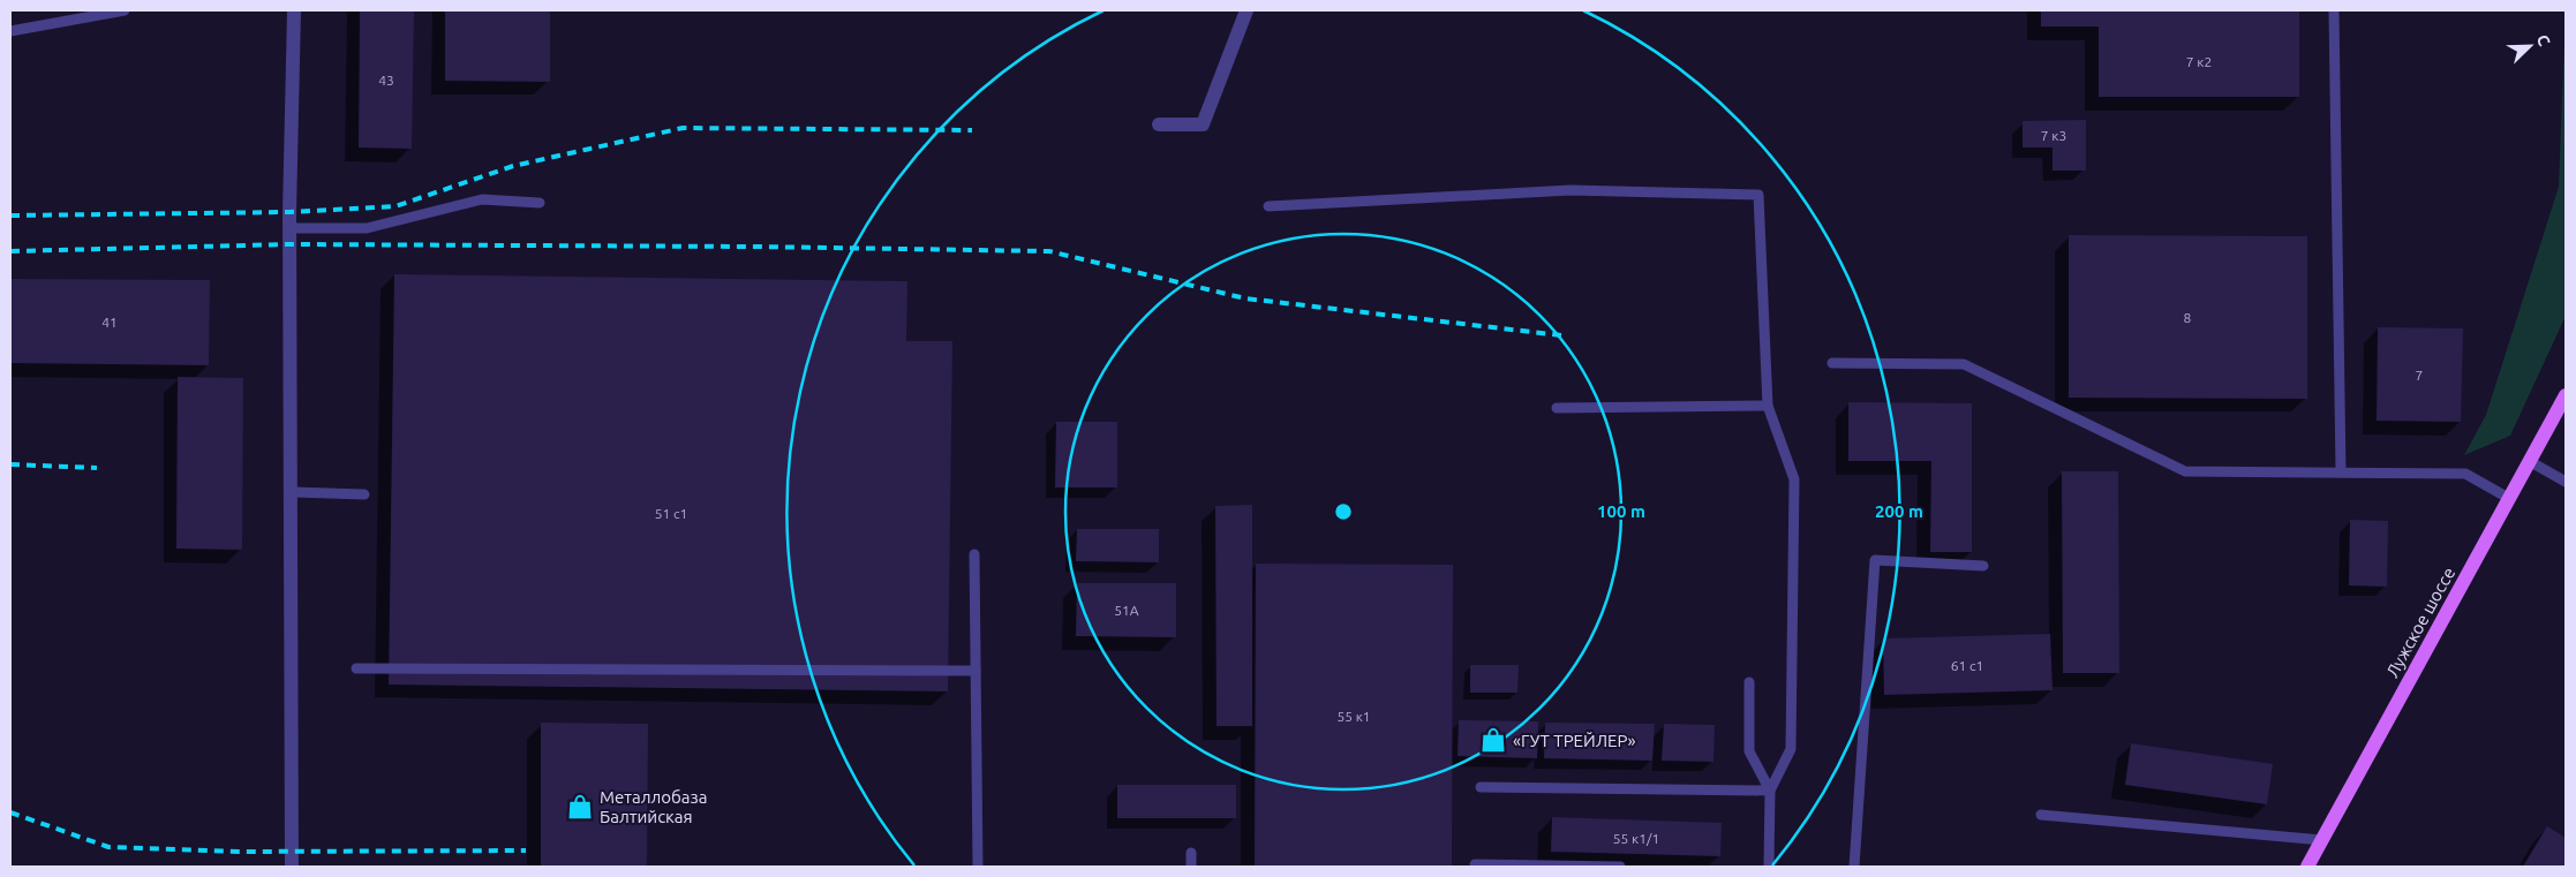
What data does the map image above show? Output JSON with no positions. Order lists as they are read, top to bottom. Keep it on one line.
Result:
{"streets":{"main road":["Лужское шоссе"]},"places":{"shop":["«ГУТ ТРЕЙЛЕР»","Металлобаза Балтийская"]},"house_numbers":["7 к2","43","7 к3","8","41","7","51 с1","51А","61 с1","55 к1","55 к1/1"],"north":"top right","rings":["100 m","200 m"]}
